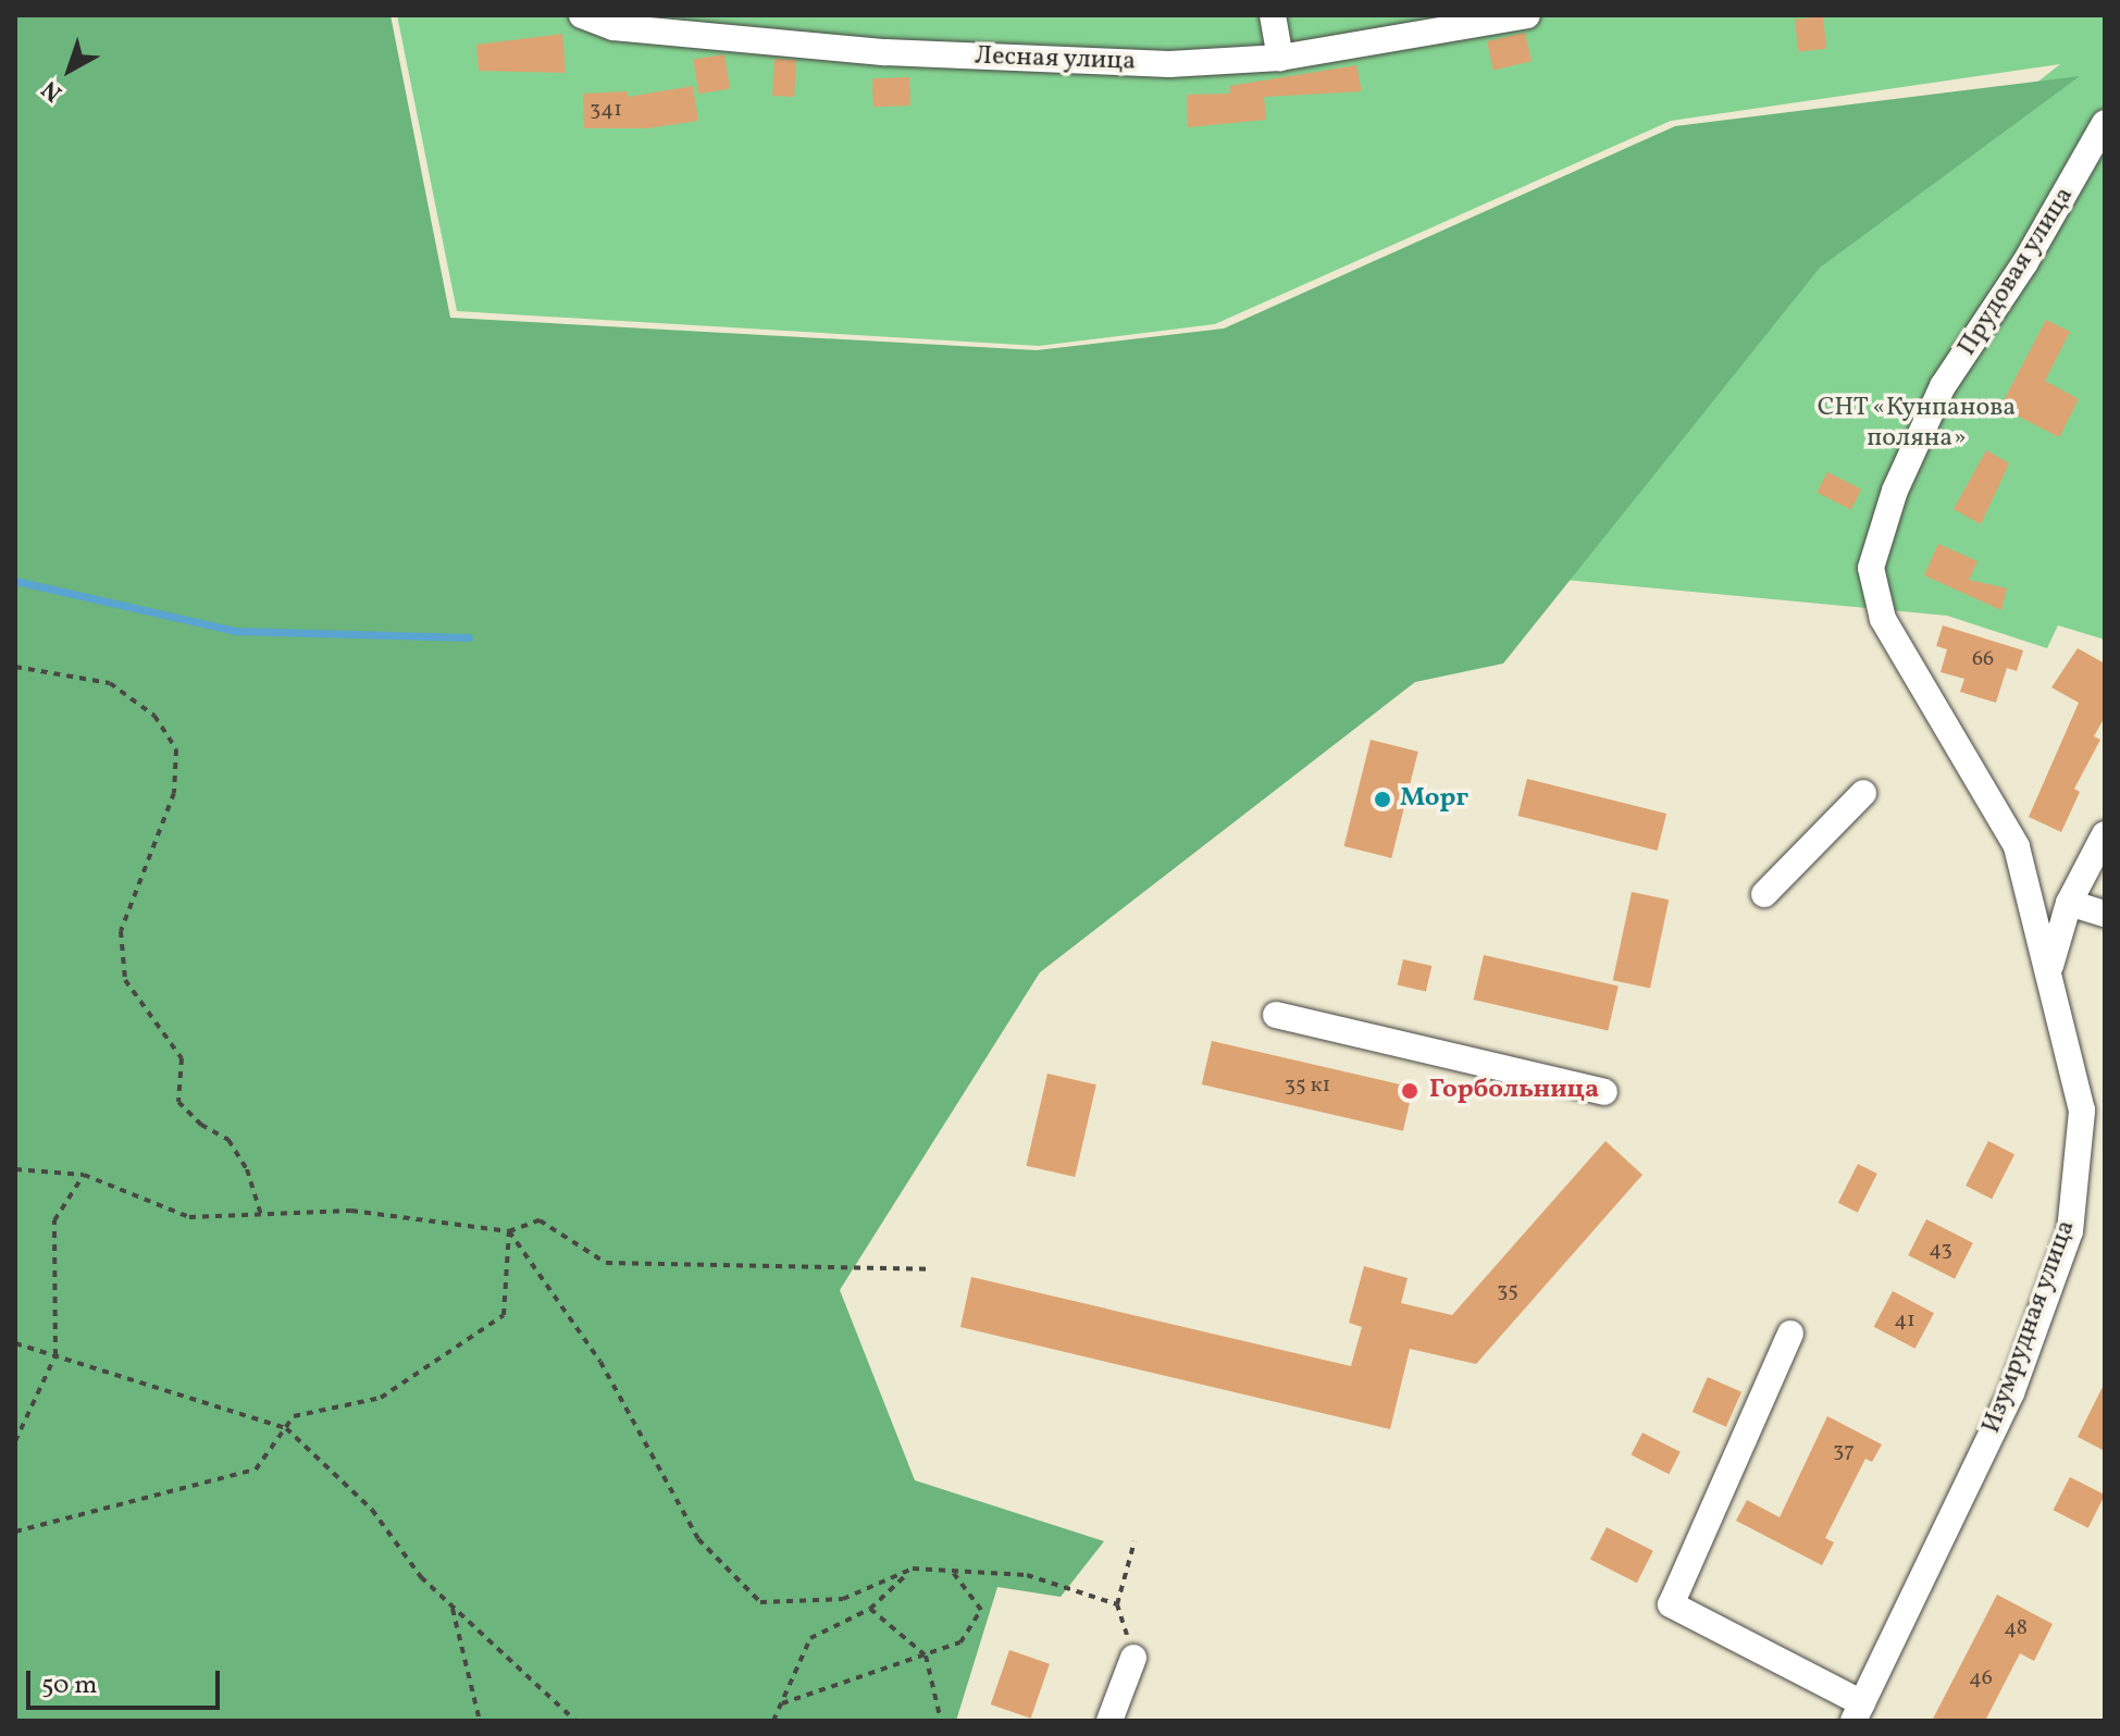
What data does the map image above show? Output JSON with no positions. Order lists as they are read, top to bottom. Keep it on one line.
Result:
{"streets":{"street":["Лесная улица","Прудовая улица","Изумрудная улица"]},"crossings":[["Прудовая улица","Изумрудная улица"]],"parks":["СНТ «Кунпанова поляна»"],"places":["Морг","Горбольница"],"house_numbers":["341","66","35 к1","43","35","41","37","48","46"],"scale_bar":"50 m","north":"bottom left"}
